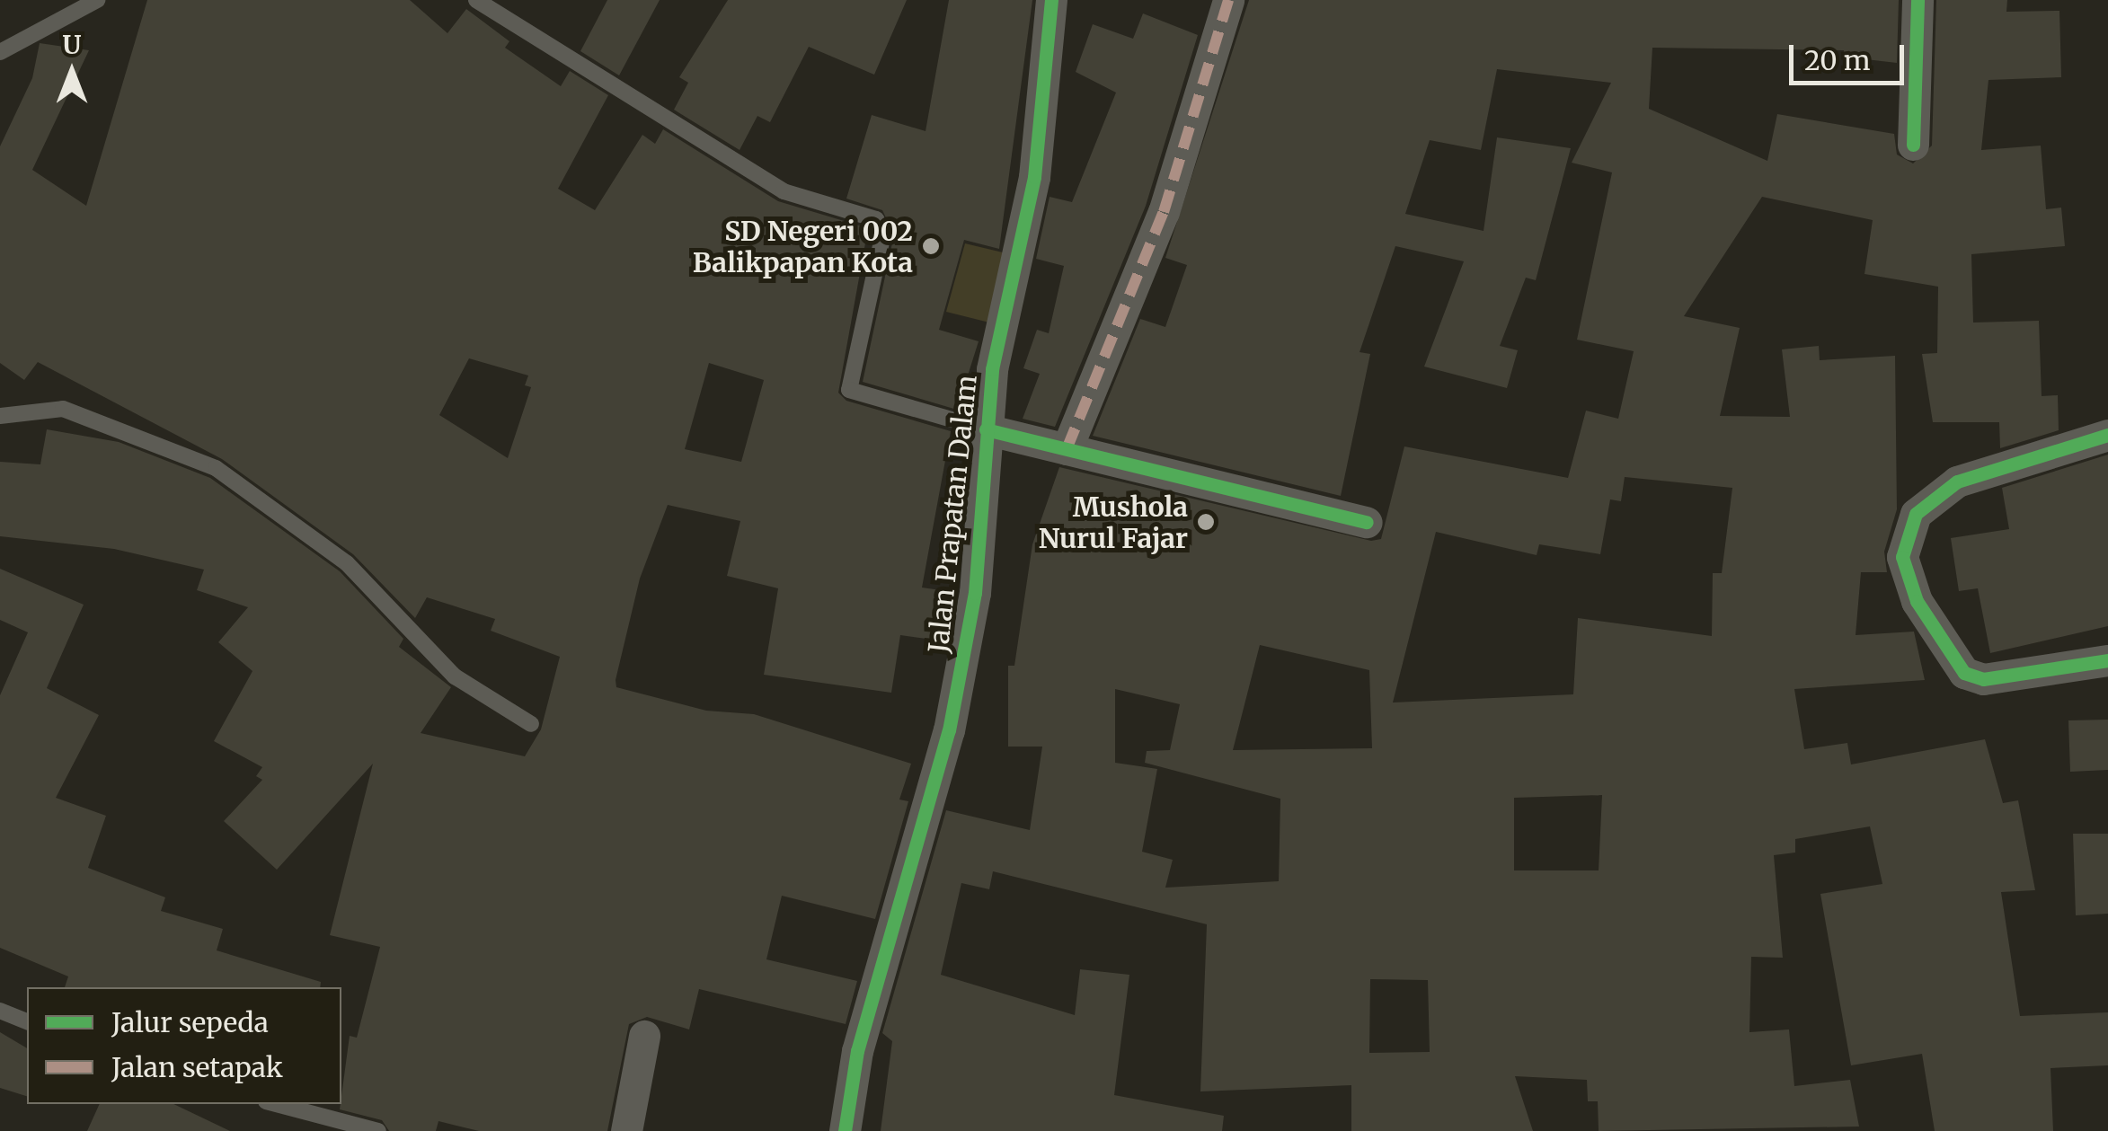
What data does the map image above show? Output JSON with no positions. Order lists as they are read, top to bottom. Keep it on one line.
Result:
{"streets":{"street":["Jalan Prapatan Dalam"]},"places":["SD Negeri 002 Balikpapan Kota","Mushola Nurul Fajar"],"legend":["Jalur sepeda","Jalan setapak"],"scale_bar":"20 m","north":"top"}
